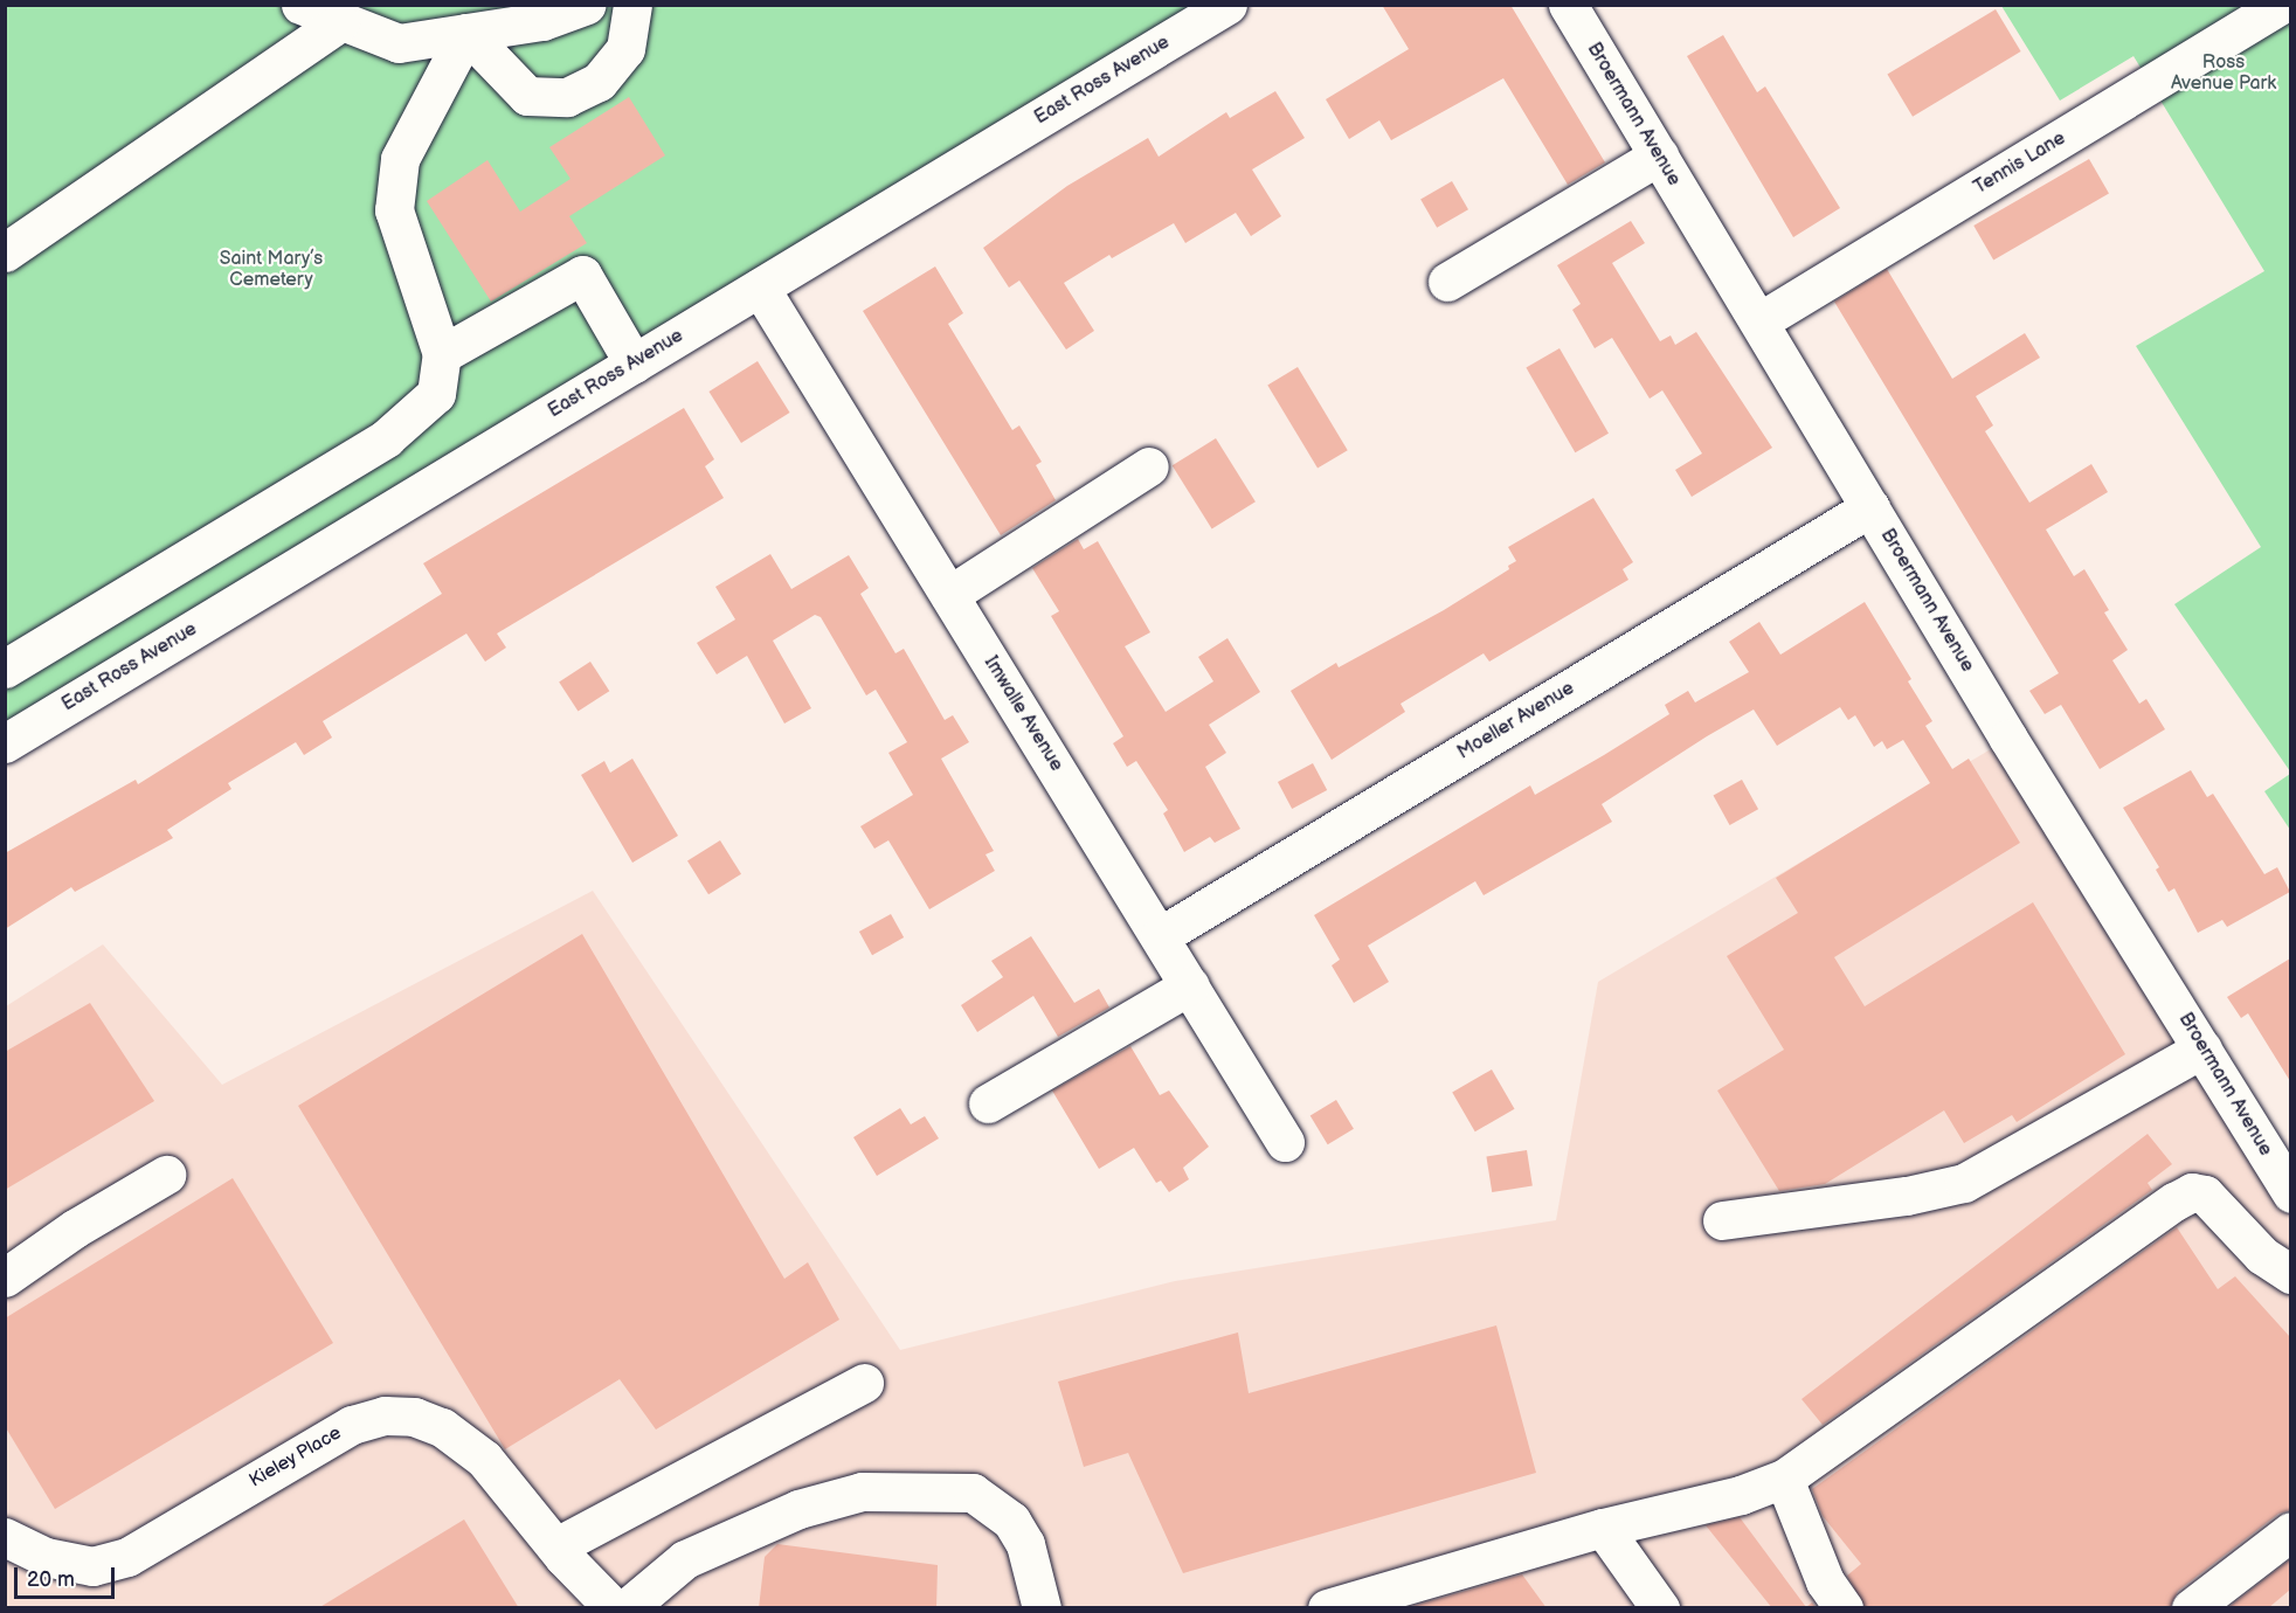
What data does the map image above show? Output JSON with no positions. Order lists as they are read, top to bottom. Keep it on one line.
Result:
{"streets":{"street":["East Ross Avenue","Broermann Avenue","Tennis Lane","Imwalle Avenue","Moeller Avenue","Kieley Place"]},"crossings":[["East Ross Avenue","Imwalle Avenue"],["Broermann Avenue","Tennis Lane"],["Broermann Avenue","Moeller Avenue"],["Imwalle Avenue","Moeller Avenue"]],"parks":["Ross Avenue Park","Saint Mary’s Cemetery"],"scale_bar":"20 m"}
